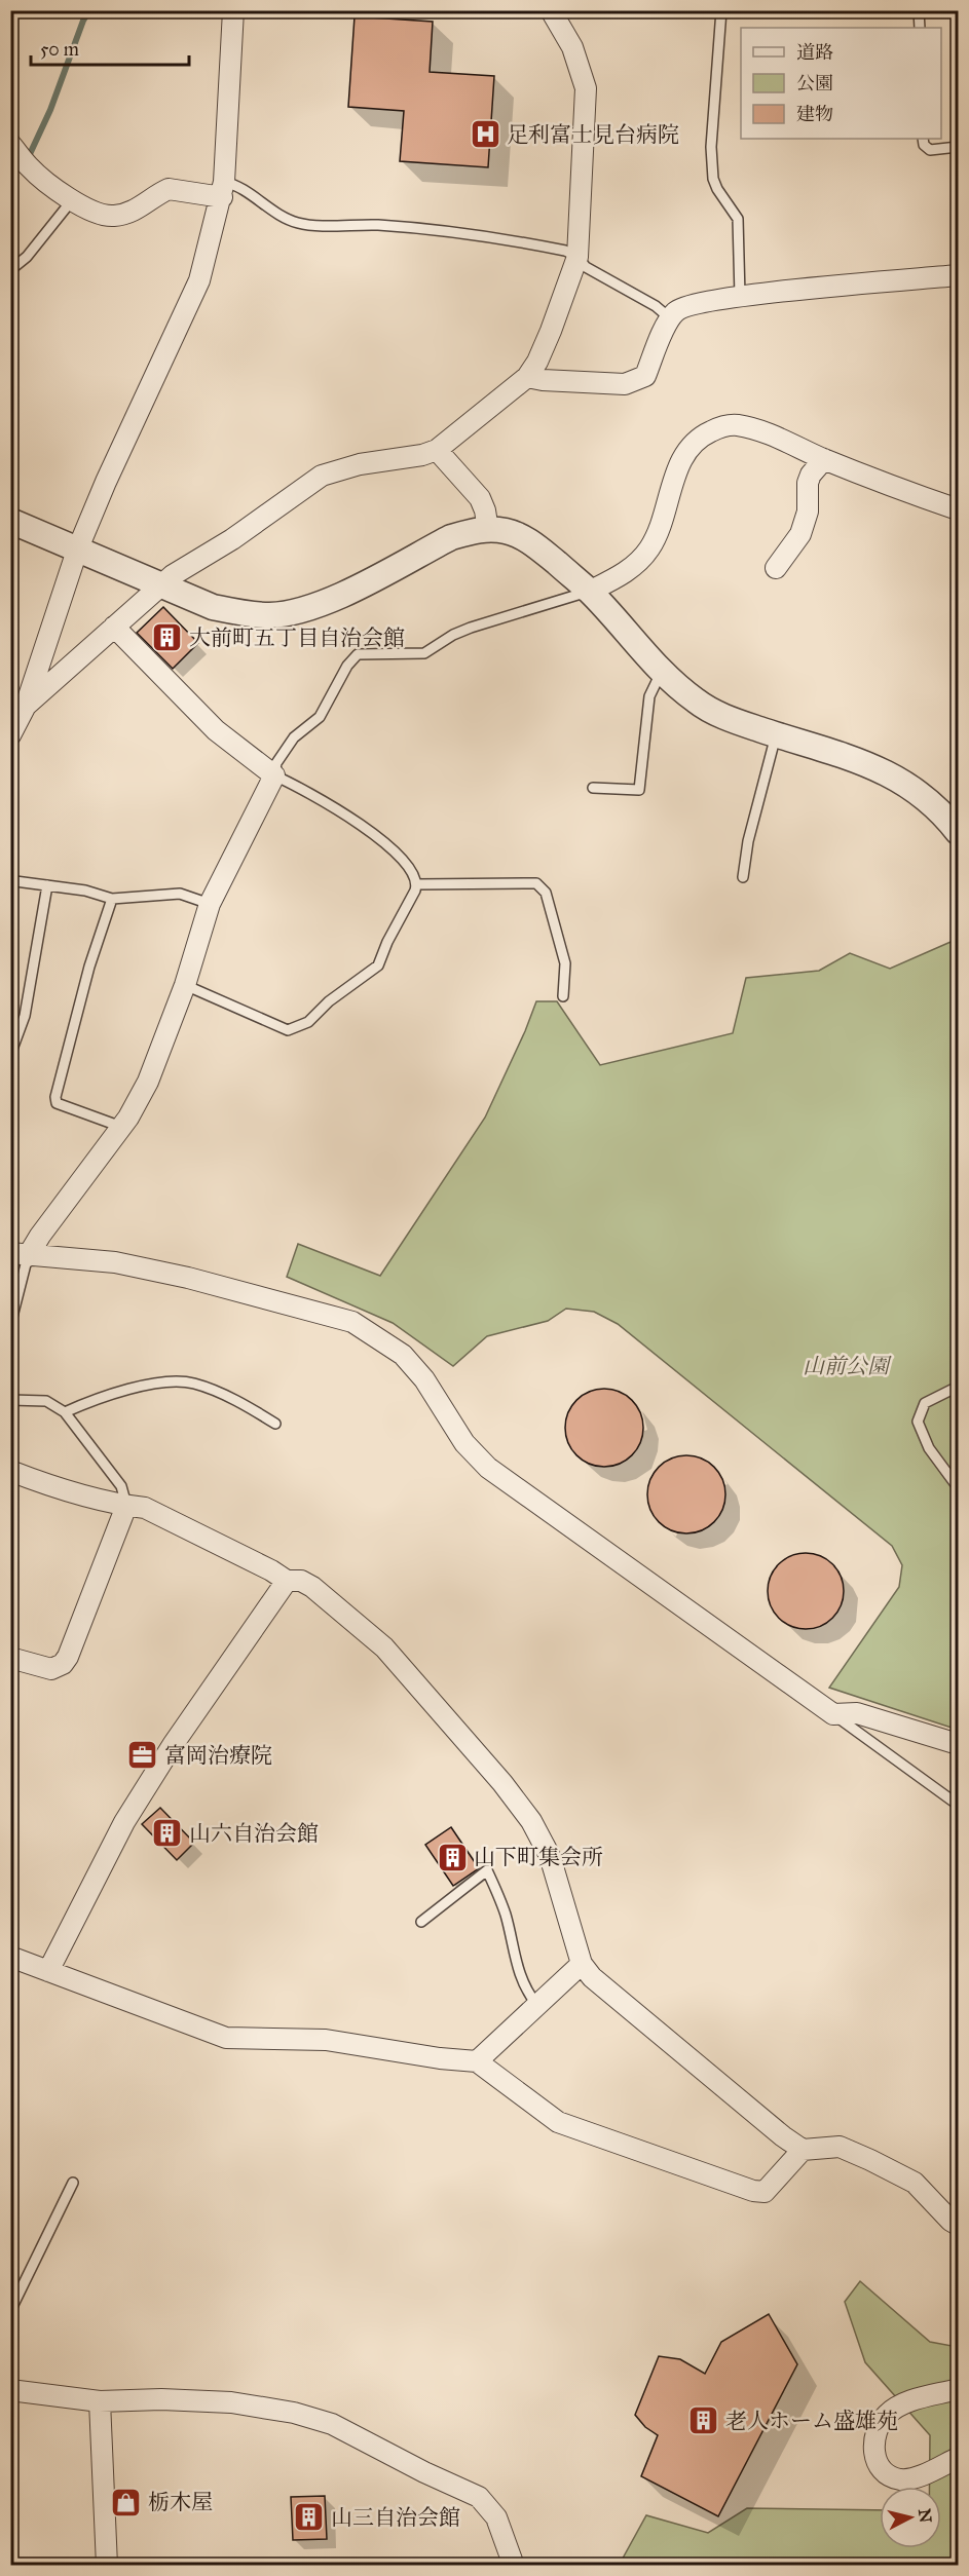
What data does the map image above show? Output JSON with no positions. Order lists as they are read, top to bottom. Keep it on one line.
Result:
{"parks":["山前公園"],"places":{"hospital":["足利富士見台病院"],"building":["大前町五丁目自治会館","山六自治会館","山下町集会所","老人ホーム盛雄苑","山三自治会館"],"office":["富岡治療院"],"shop":["栃木屋"]},"legend":["道路","公園","建物"],"scale_bar":"50 m","north":"right"}
